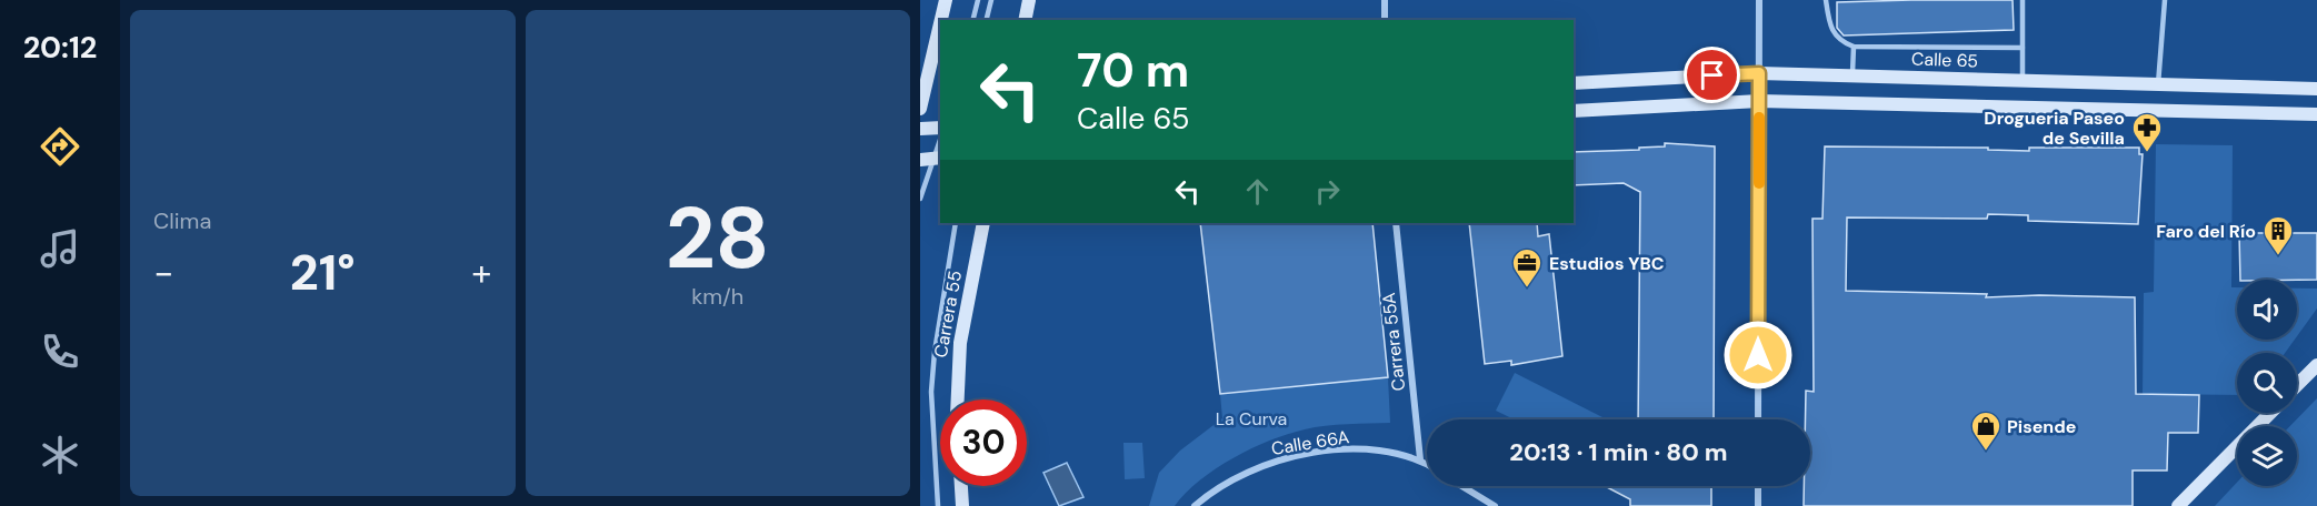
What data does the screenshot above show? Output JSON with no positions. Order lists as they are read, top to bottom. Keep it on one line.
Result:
{"streets":{"street":["Calle 65","Carrera 55","Carrera 55A","Calle 66A"]},"crossings":[["Carrera 55A","Calle 66A"]],"parks":["La Curva"],"places":{"pharmacy":["Drogueria Paseo de Sevilla"],"building":["Faro del Río"],"office":["Estudios YBC"],"shop":["Pisende"]},"page":{"tabs":"20:12","tile":["Clima",["28","km/h"]],"turn":["70 m","Calle 65"],"heat":["−","21°","+"],"limit":"30","trip":"20:13 · 1 min · 80 m"}}
